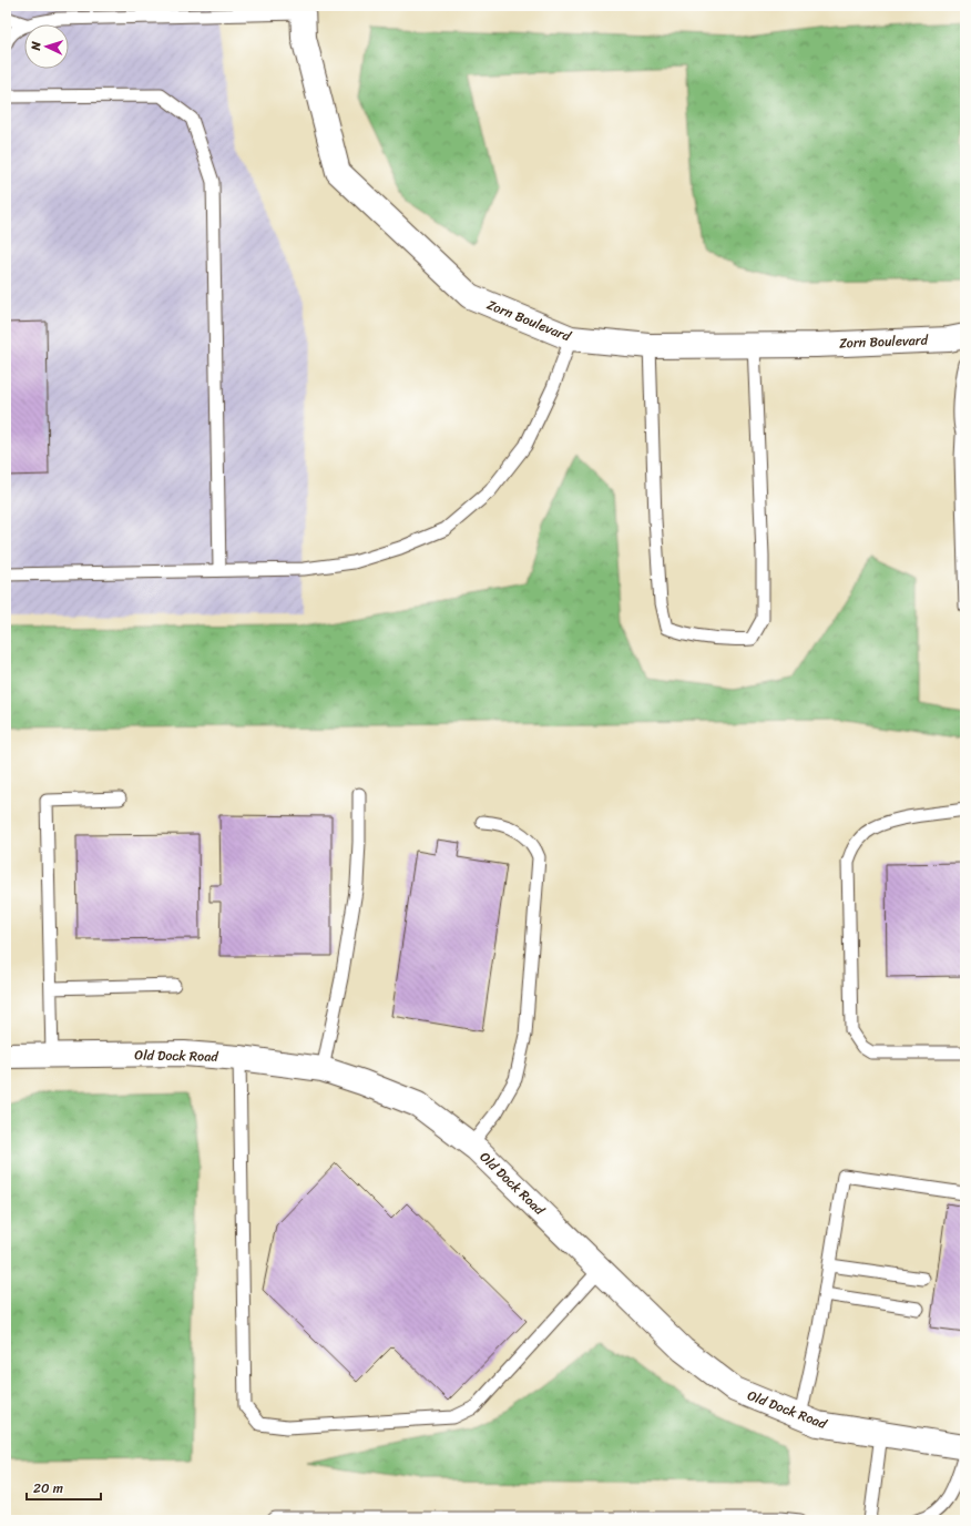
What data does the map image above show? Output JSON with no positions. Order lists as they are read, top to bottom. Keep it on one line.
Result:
{"streets":{"street":["Zorn Boulevard","Old Dock Road"]},"scale_bar":"20 m","north":"left"}
